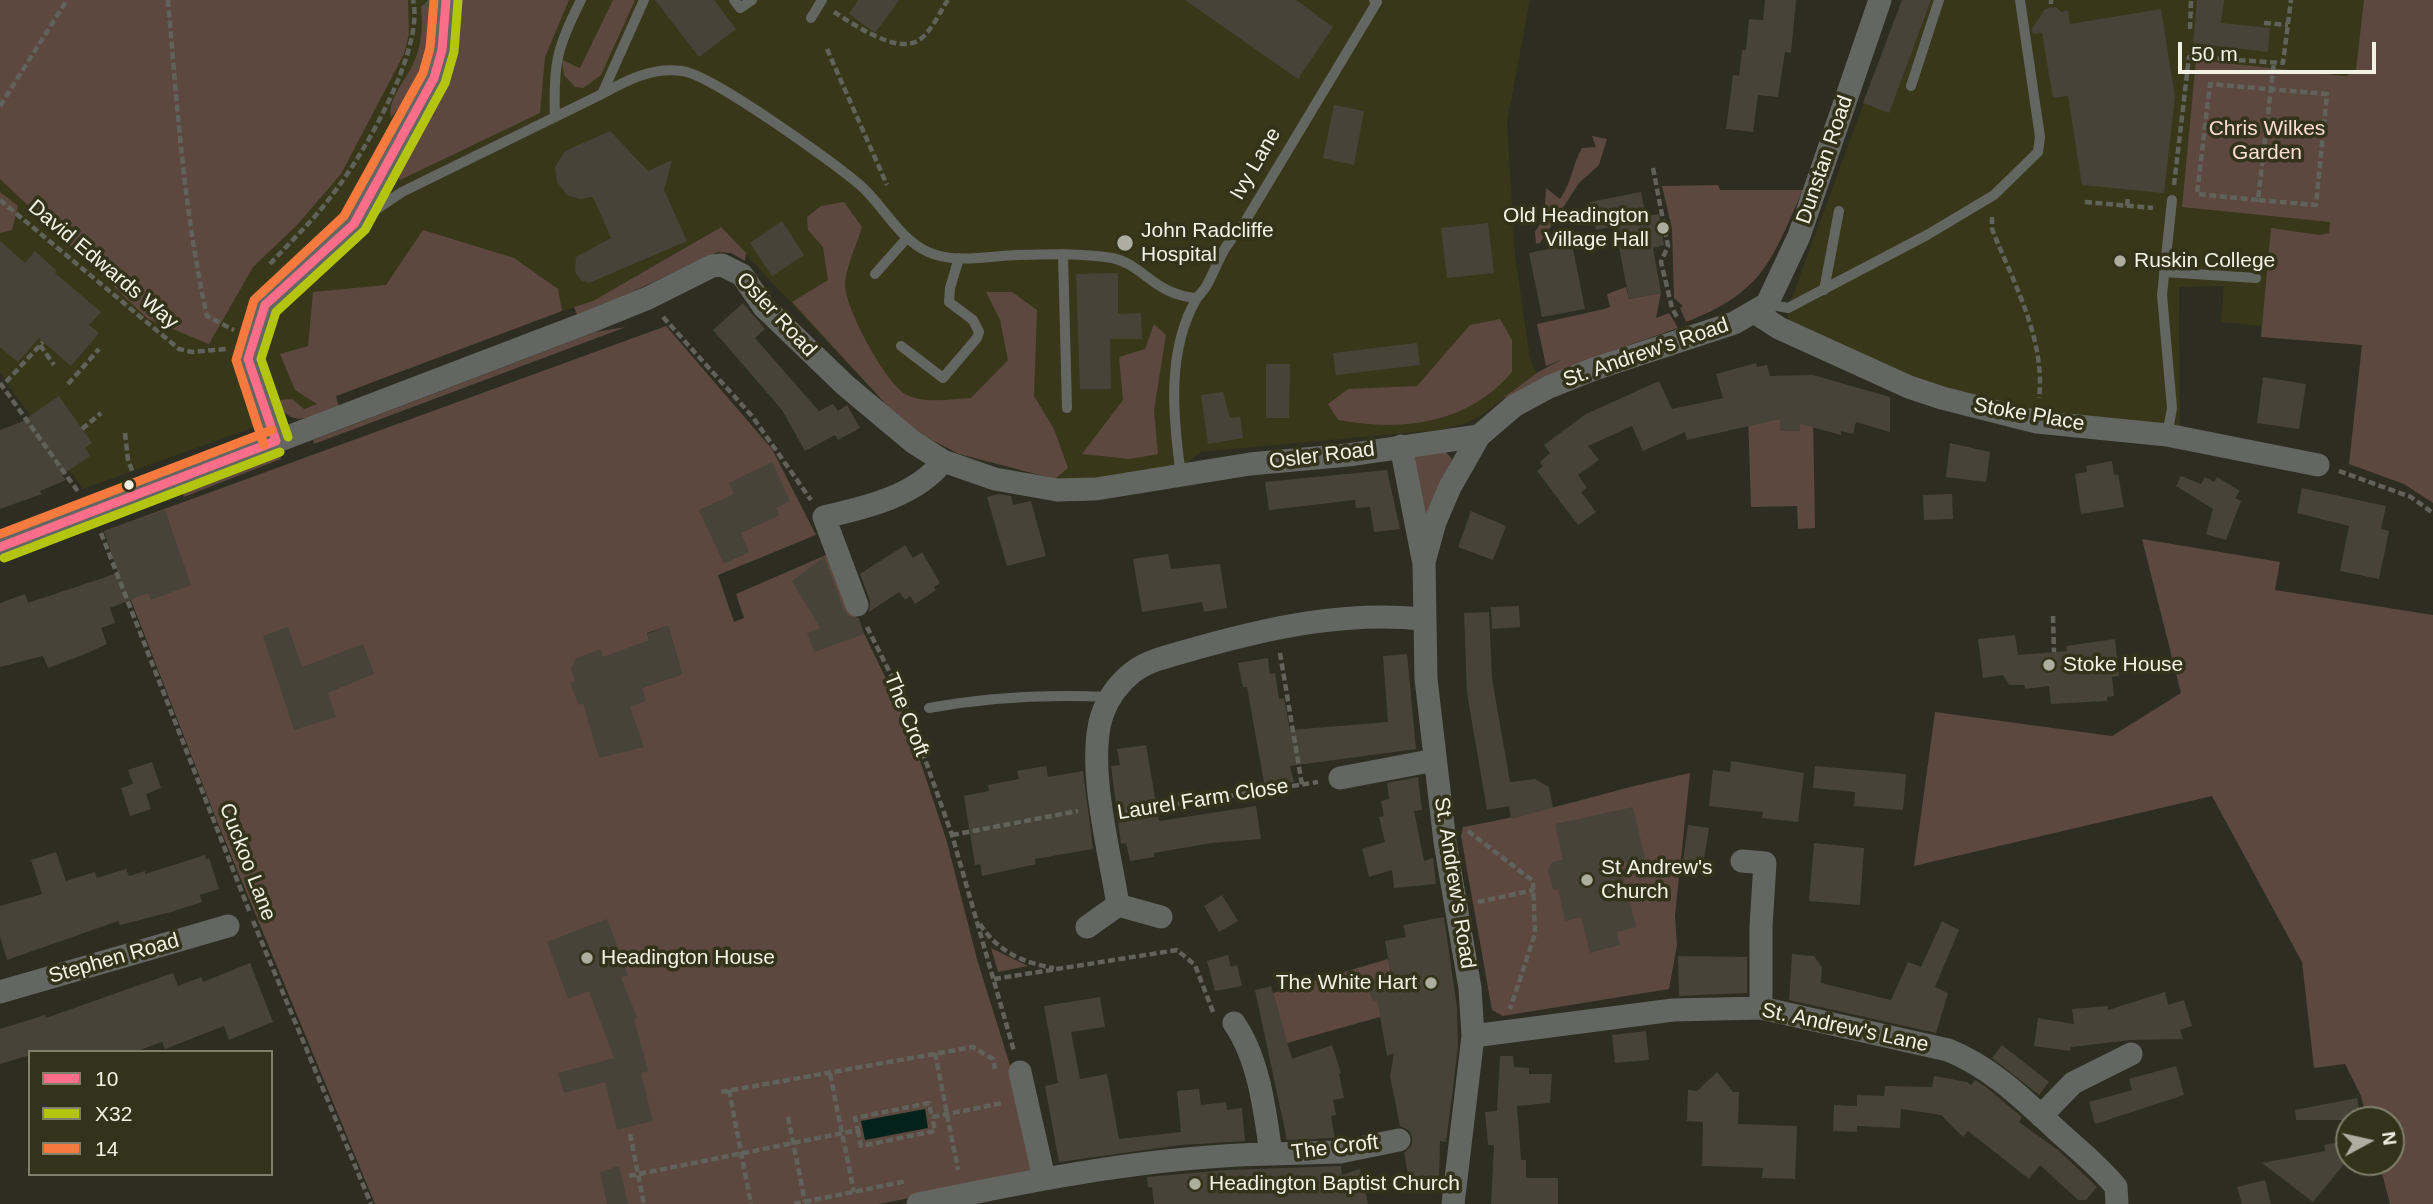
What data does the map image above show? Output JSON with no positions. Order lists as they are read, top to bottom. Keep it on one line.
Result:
{"streets":{"street":["Dunstan Road","Osler Road","St. Andrew's Road","Stoke Place","The Croft","Laurel Farm Close","Stephen Road","St. Andrew's Lane"],"lane":["Ivy Lane"],"path":["David Edwards Way","Cuckoo Lane"]},"crossings":[["Dunstan Road","St. Andrew's Road"],["Dunstan Road","Stoke Place"],["Ivy Lane","Osler Road"],["Osler Road","St. Andrew's Road"],["St. Andrew's Road","Stoke Place"],["St. Andrew's Road","Laurel Farm Close"],["St. Andrew's Road","St. Andrew's Lane"],["The Croft","Laurel Farm Close"]],"parks":["Chris Wilkes Garden"],"places":["Old Headington Village Hall","John Radcliffe Hospital","Ruskin College","Stoke House","St Andrew's Church","Headington House","The White Hart","Headington Baptist Church"],"lines":["transit line 10","transit line 14","transit line X32"],"legend":["10","X32","14"],"scale_bar":"50 m","north":"right"}
